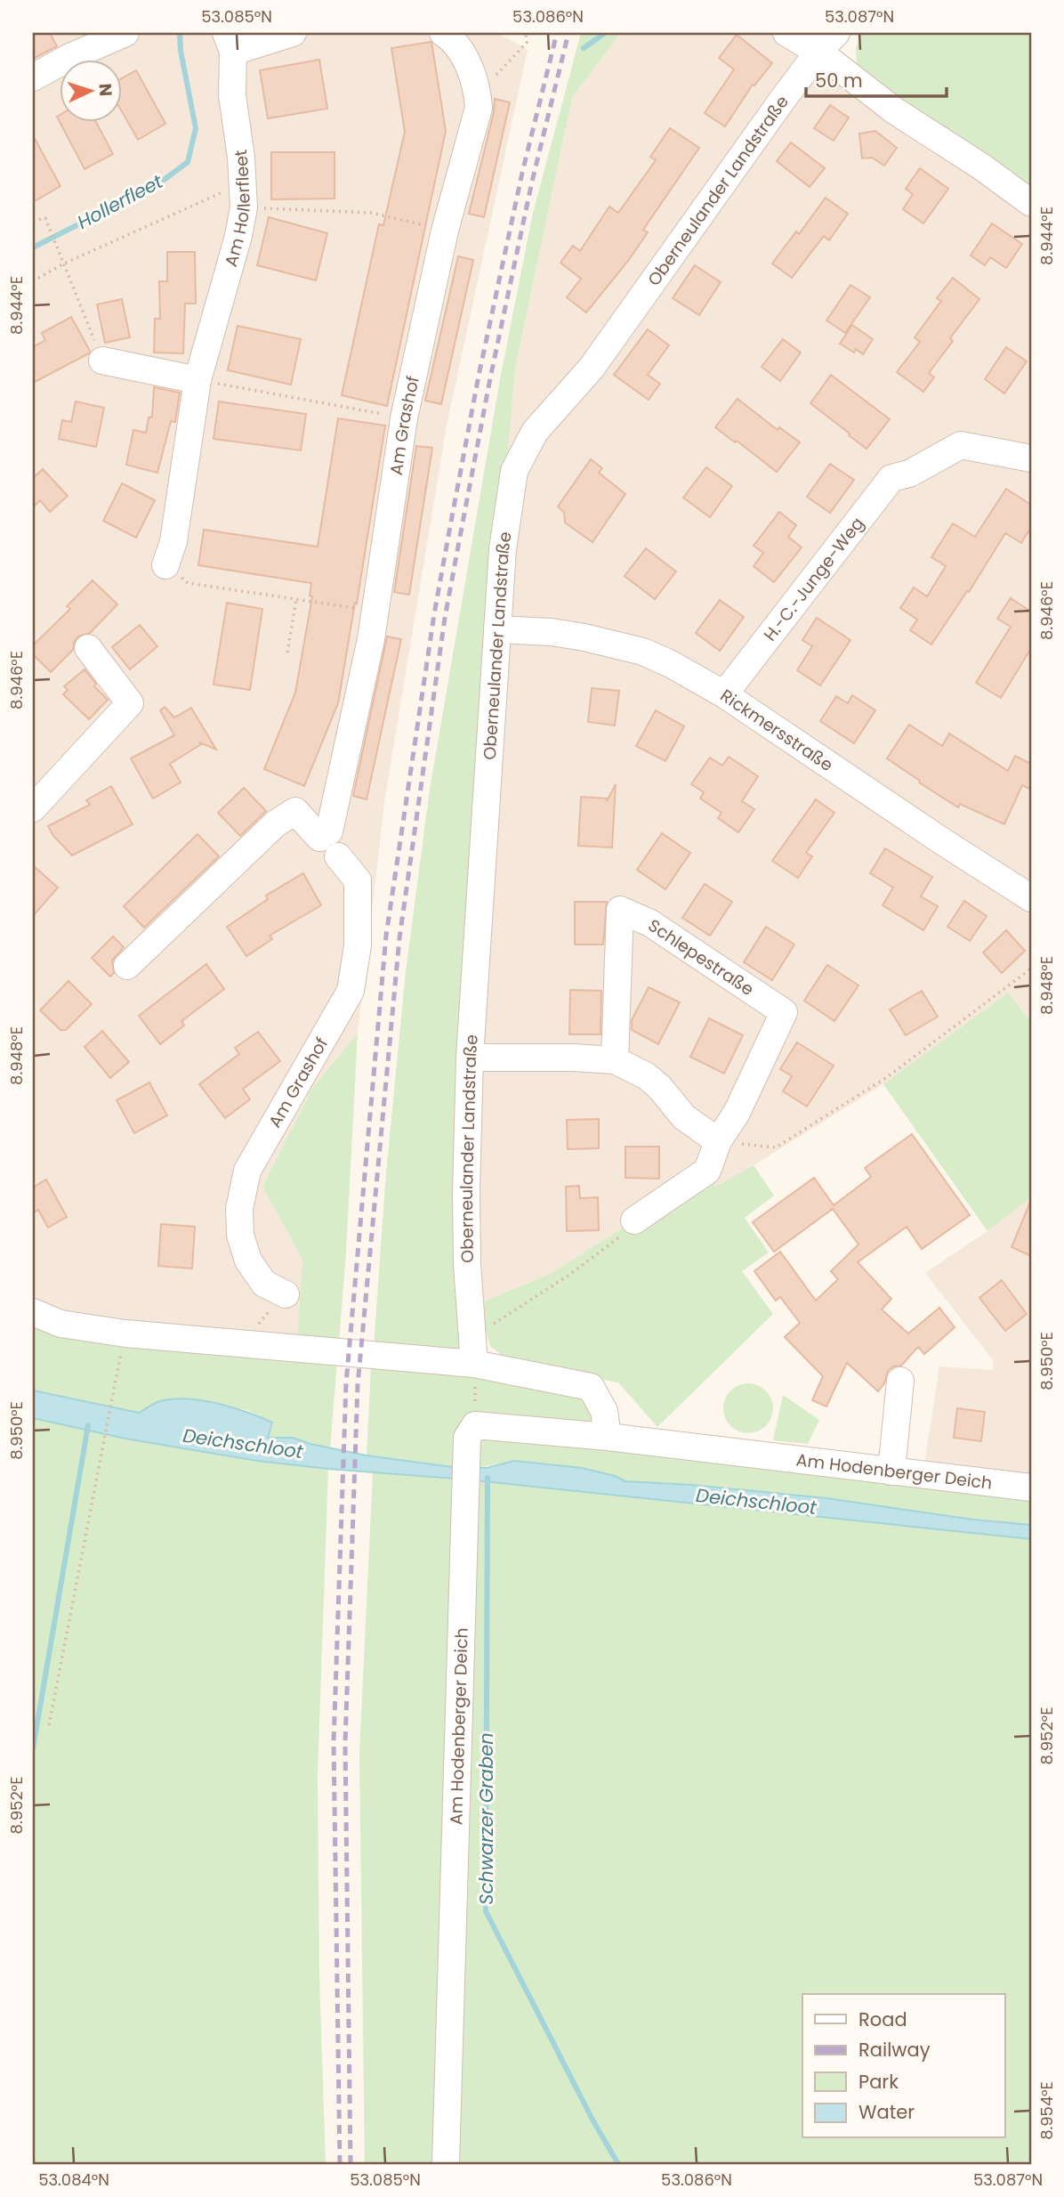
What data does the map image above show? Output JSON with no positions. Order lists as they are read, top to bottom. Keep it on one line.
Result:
{"streets":{"street":["Oberneulander Landstraße","Am Hollerfleet","Am Grashof","H.-C.-Junge-Weg","Rickmersstraße","Schlepestraße","Am Hodenberger Deich"]},"crossings":[["Oberneulander Landstraße","Rickmersstraße"],["H.-C.-Junge-Weg","Rickmersstraße"]],"water":["Hollerfleet","Deichschloot","Schwarzer Graben"],"legend":["Road","Railway","Park","Water"],"scale_bar":"50 m","north":"right","coordinates":["53.085°N","53.086°N","53.087°N","8.944°E","8.946°E","8.948°E","8.950°E","8.952°E","8.954°E","53.084°N"]}
